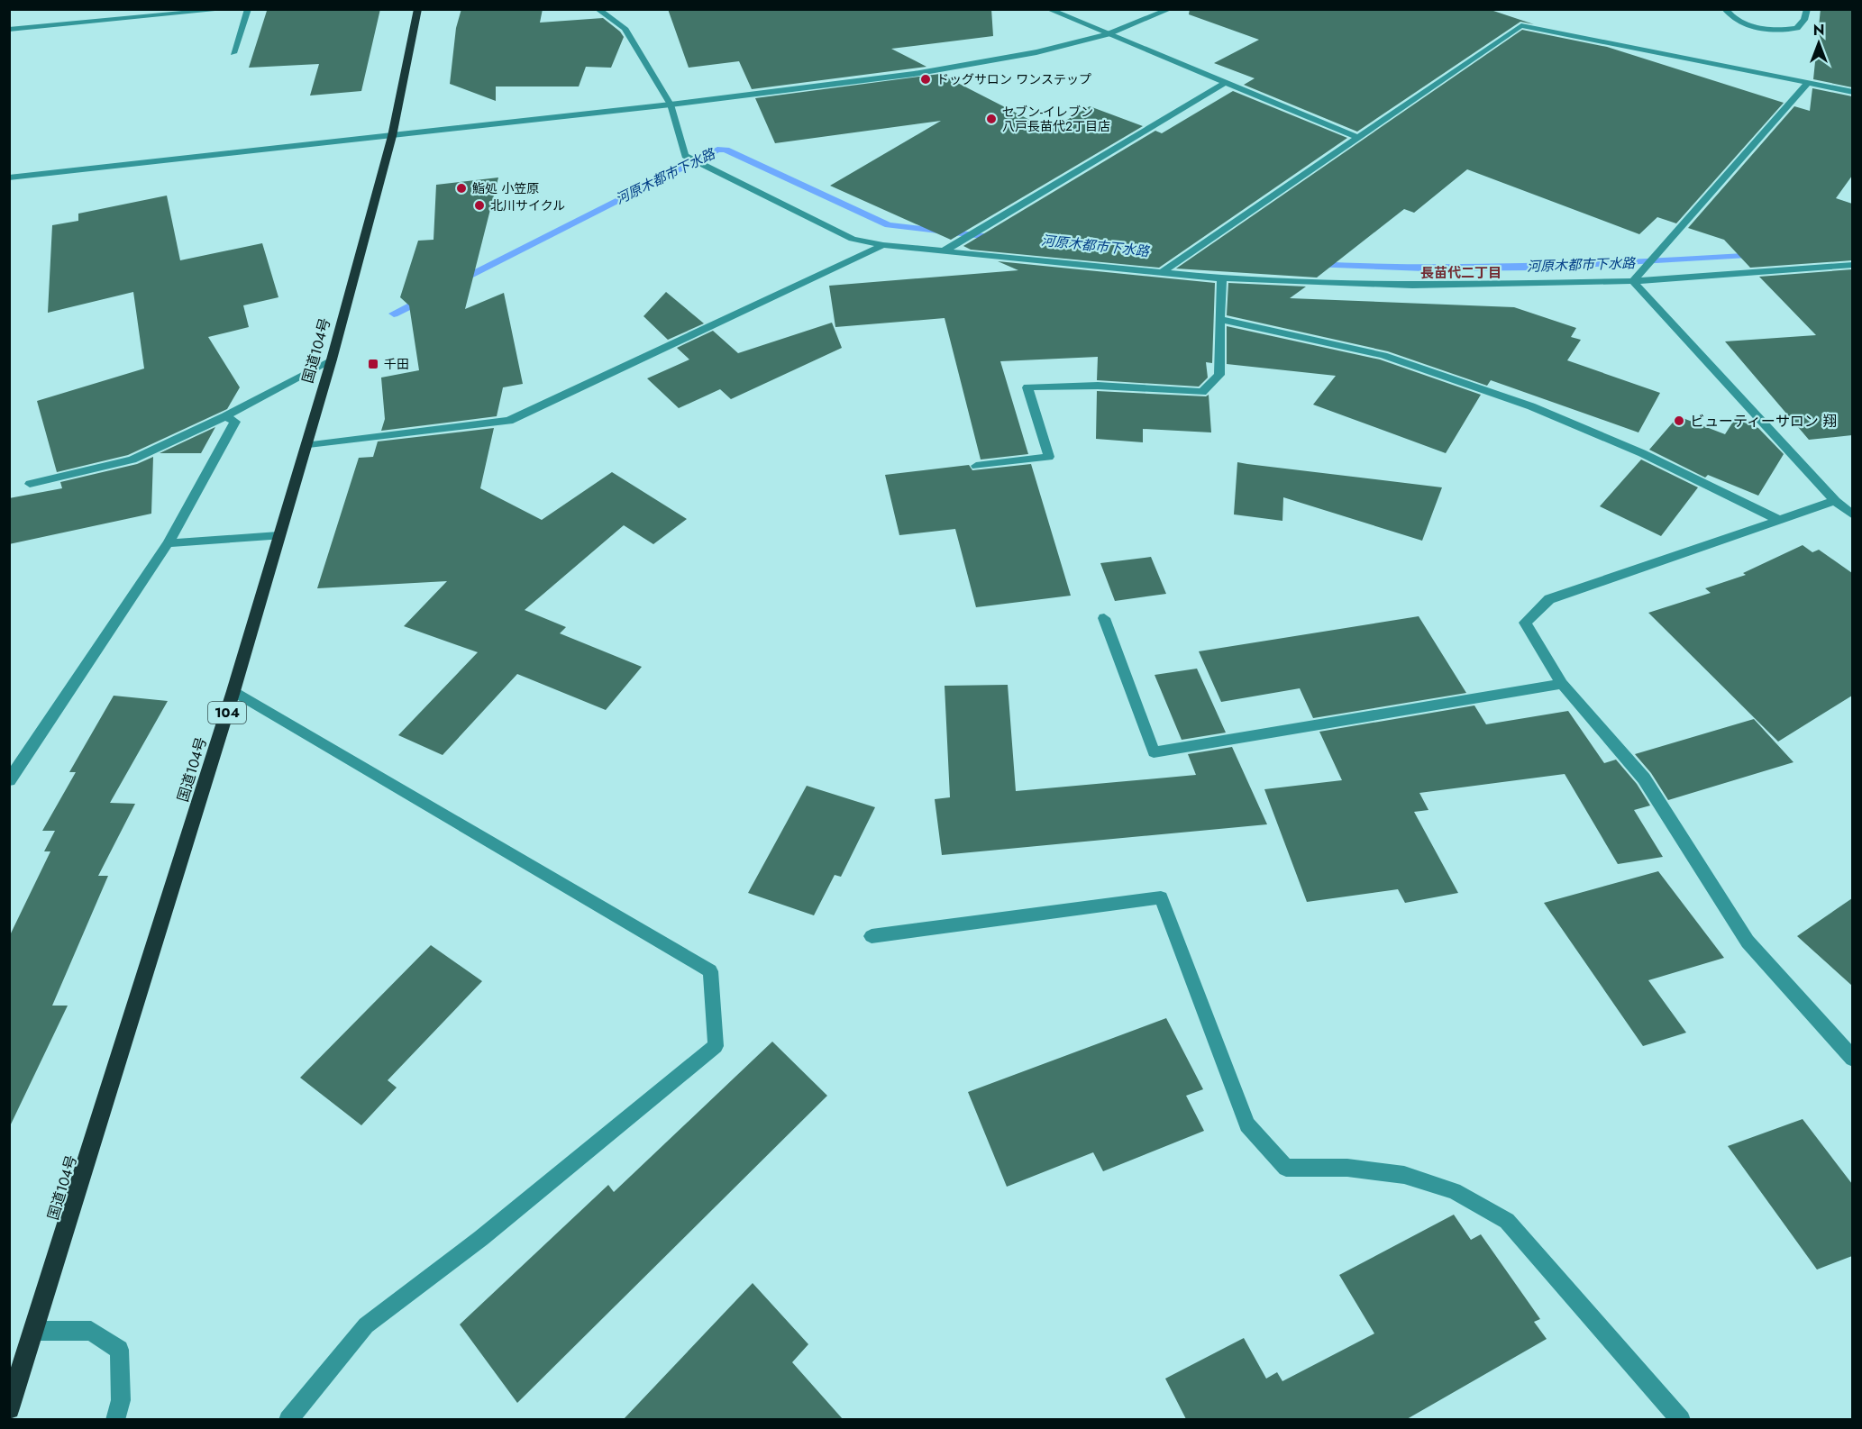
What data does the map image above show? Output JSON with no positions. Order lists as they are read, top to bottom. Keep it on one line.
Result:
{"streets":{"highway":["国道104号","104"]},"districts":["長苗代二丁目"],"water":["河原木都市下水路"],"places":{"other":["ドッグサロン ワンステップ","セブン-イレブン 八戸長苗代2丁目店","鮨処 小笠原","北川サイクル","ビューティーサロン 翔"],"transit":["千田"]},"north":"top"}
